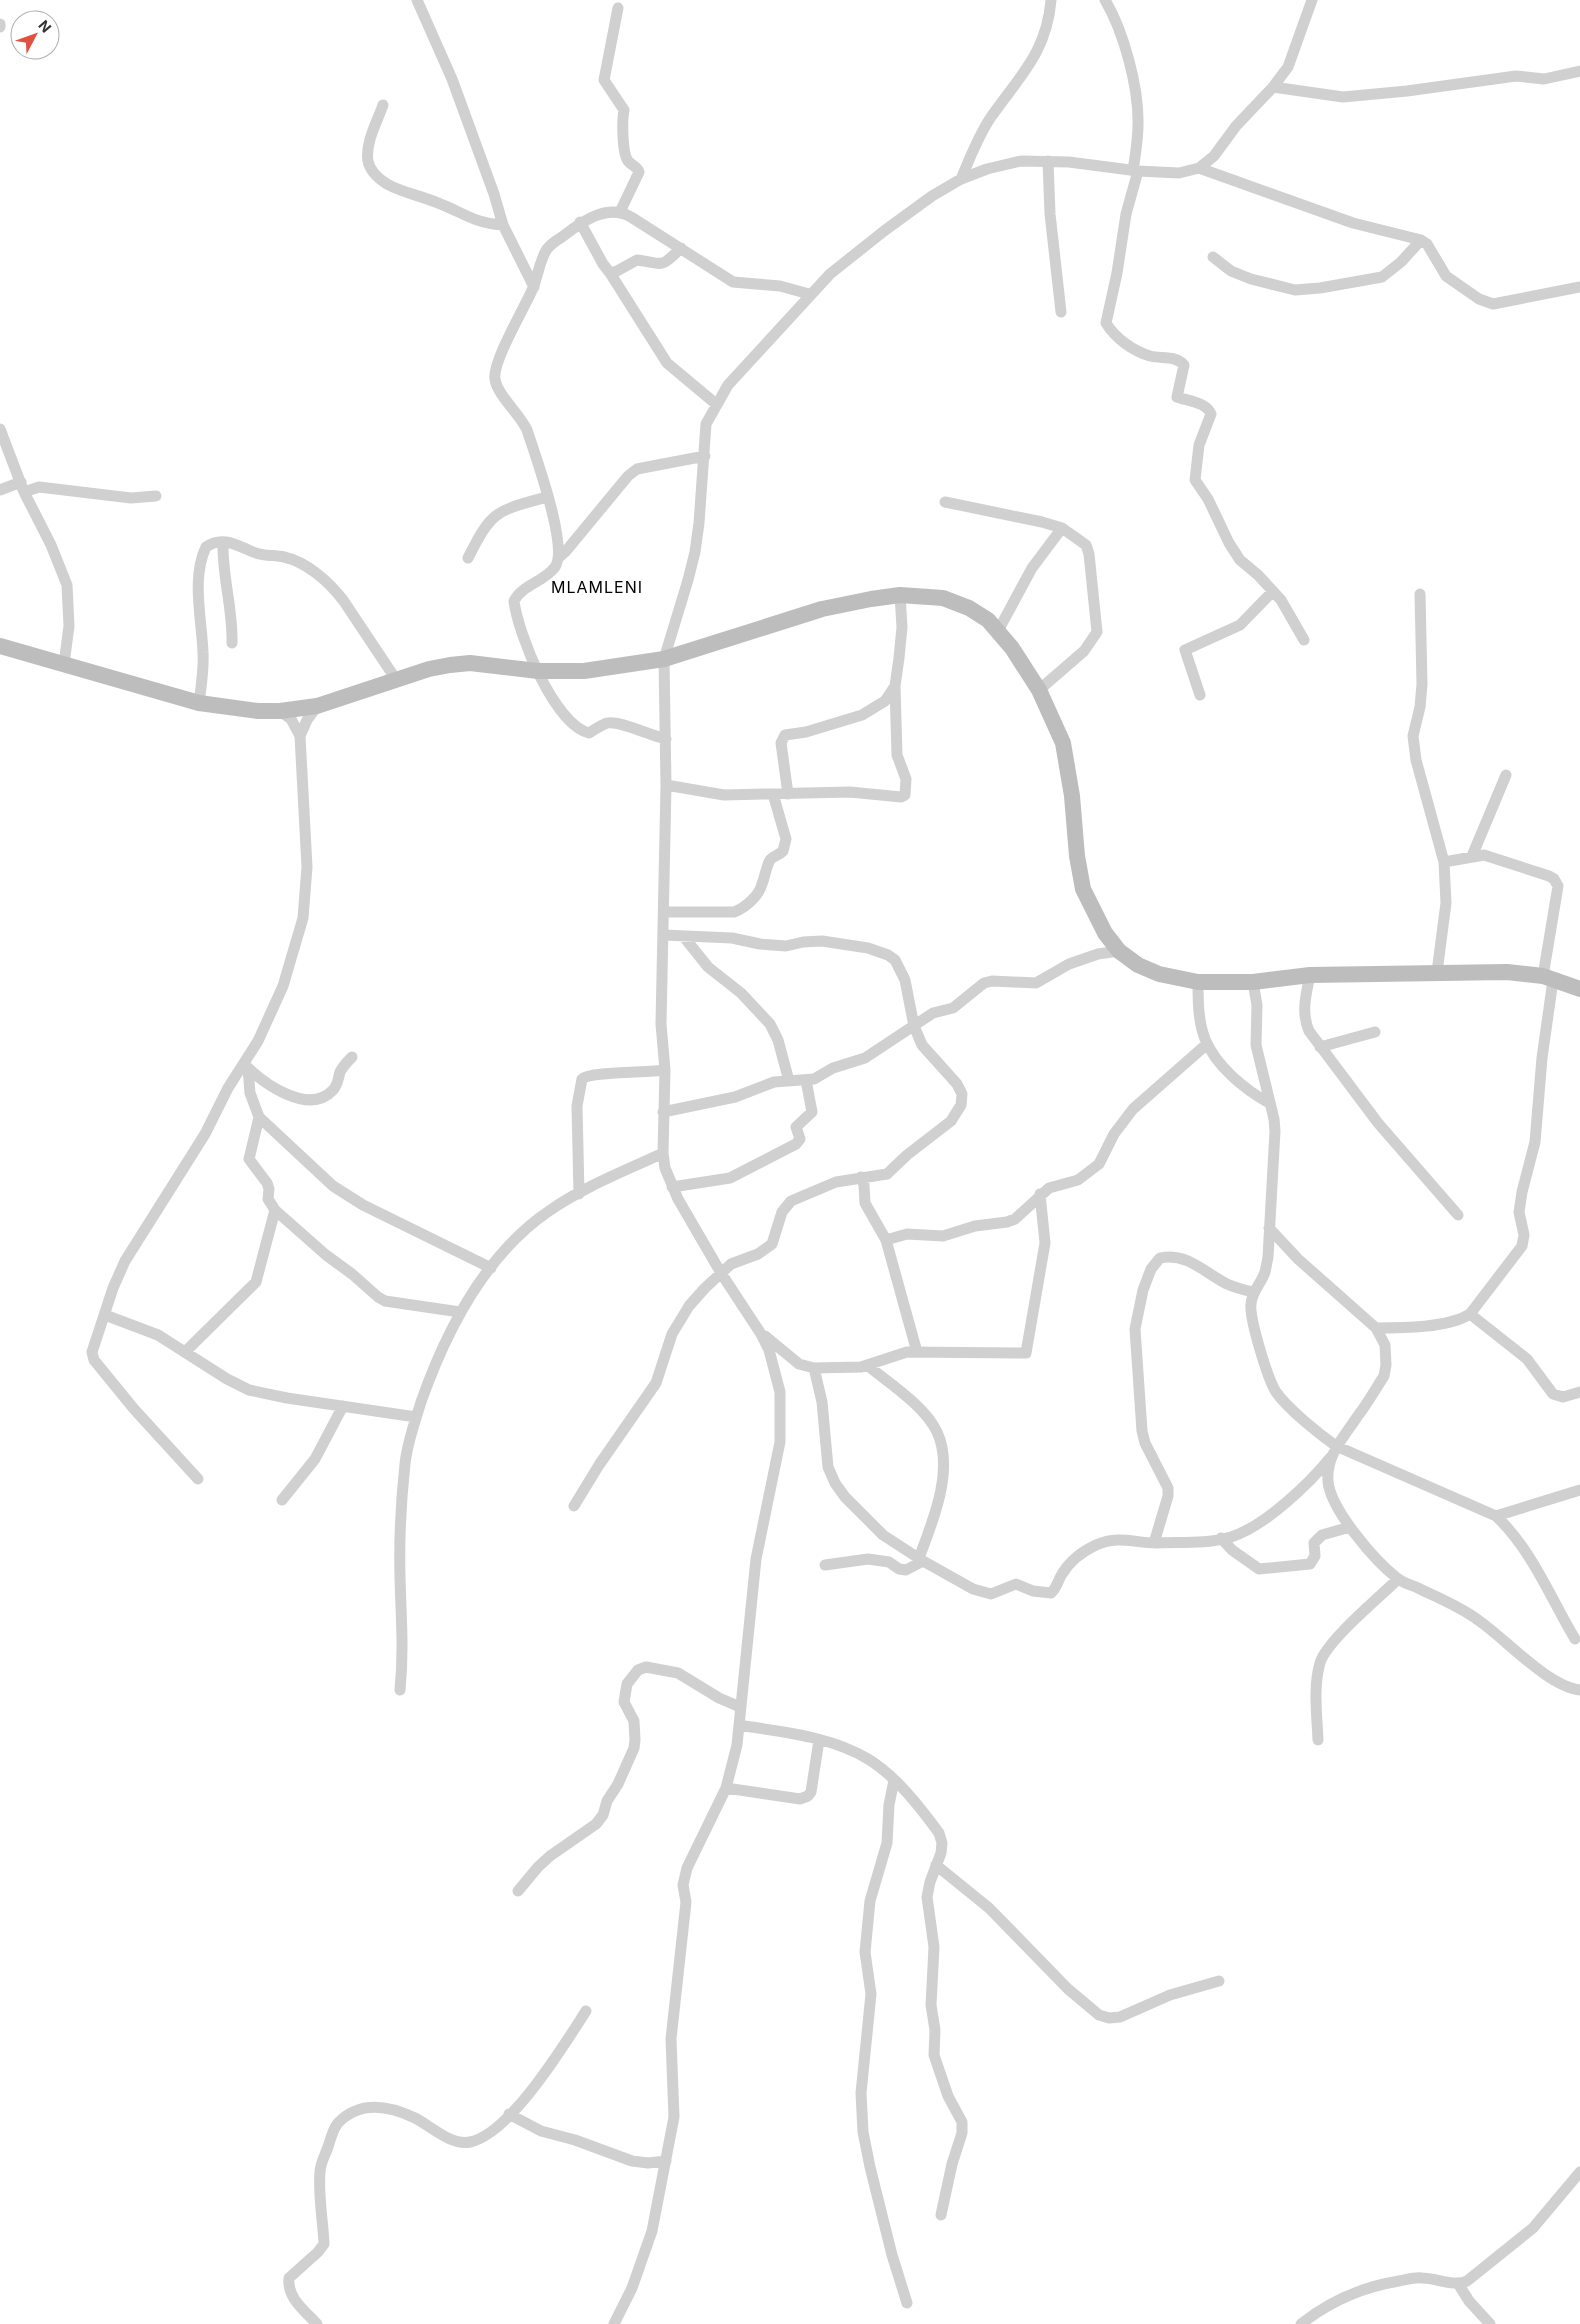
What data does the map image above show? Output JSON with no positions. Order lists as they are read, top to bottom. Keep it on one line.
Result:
{"districts":["MLAMLENI"],"north":"top right"}
